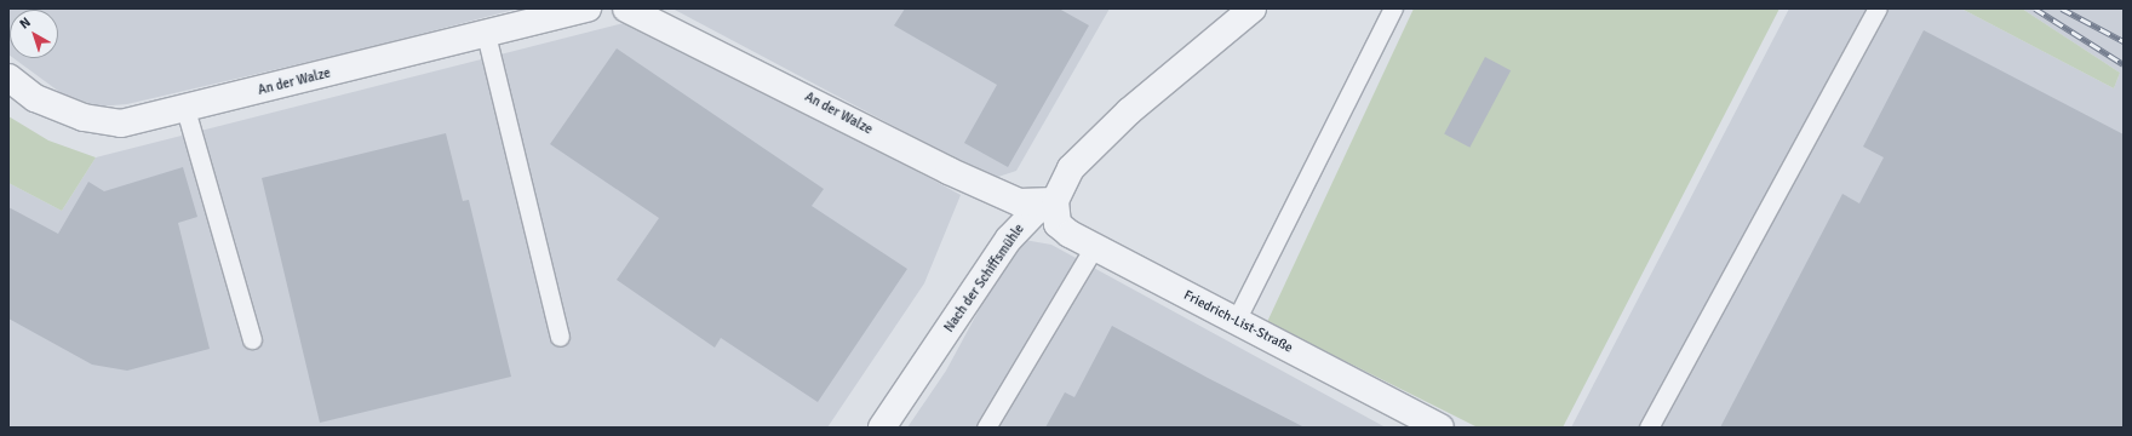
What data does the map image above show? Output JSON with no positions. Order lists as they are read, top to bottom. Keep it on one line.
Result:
{"streets":{"street":["An der Walze","Nach der Schiffsmühle","Friedrich-List-Straße"]},"crossings":[["An der Walze","Nach der Schiffsmühle"],["An der Walze","Friedrich-List-Straße"],["Nach der Schiffsmühle","Friedrich-List-Straße"]],"north":"top left"}
